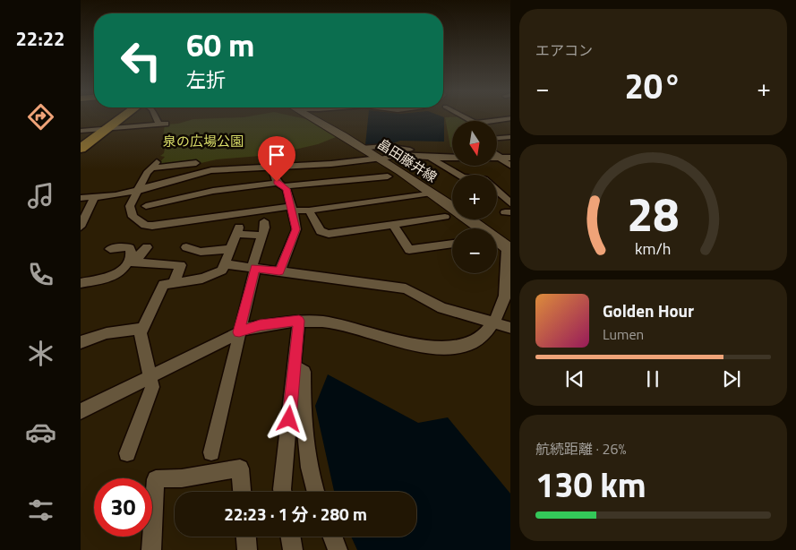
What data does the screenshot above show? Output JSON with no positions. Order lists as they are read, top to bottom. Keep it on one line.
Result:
{"streets":{"main road":["畠田藤井線"]},"parks":["泉の広場公園"],"north":"bottom","page":{"tabs":"22:22","tile":["エアコン",["航続距離 · 26%","130 km"]],"turn":["60 m","左折"],"heat":["−","20°","+"],"map_buttons":["+","−"],"song":["Golden Hour","Lumen"],"limit":"30","trip":"22:23 · 1 分 · 280 m","gauge":["28","km/h"]}}
